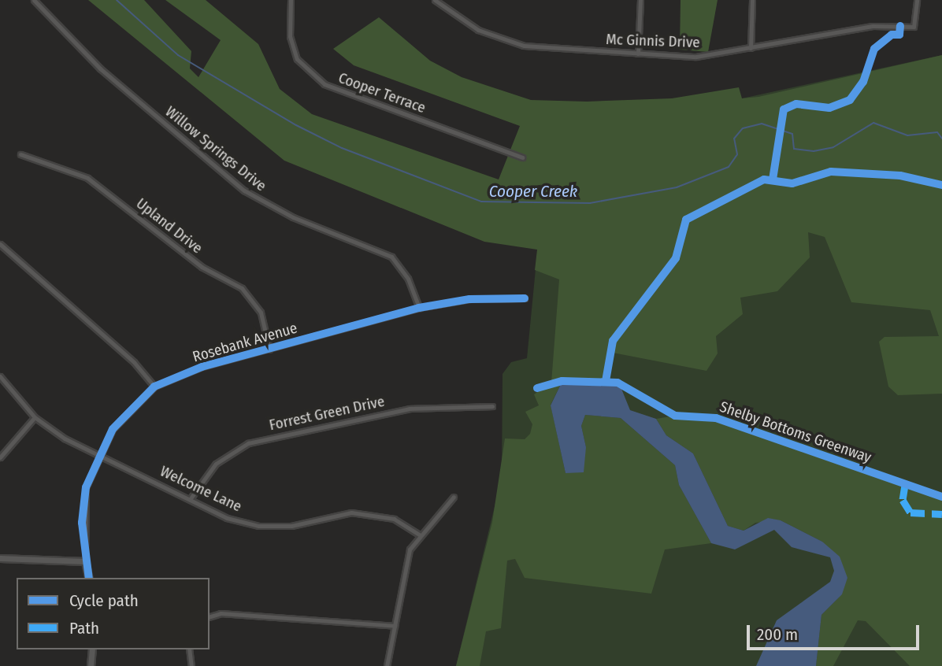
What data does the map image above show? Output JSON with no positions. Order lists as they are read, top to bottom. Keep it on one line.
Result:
{"streets":{"street":["Mc Ginnis Drive","Cooper Terrace","Willow Springs Drive","Upland Drive","Rosebank Avenue","Forrest Green Drive","Welcome Lane"],"cycle path":["Shelby Bottoms Greenway"]},"crossings":[["Willow Springs Drive","Rosebank Avenue"],["Upland Drive","Rosebank Avenue"],["Rosebank Avenue","Welcome Lane"],["Forrest Green Drive","Welcome Lane"]],"water":["Cooper Creek"],"legend":["Cycle path","Path"],"scale_bar":"200 m"}
